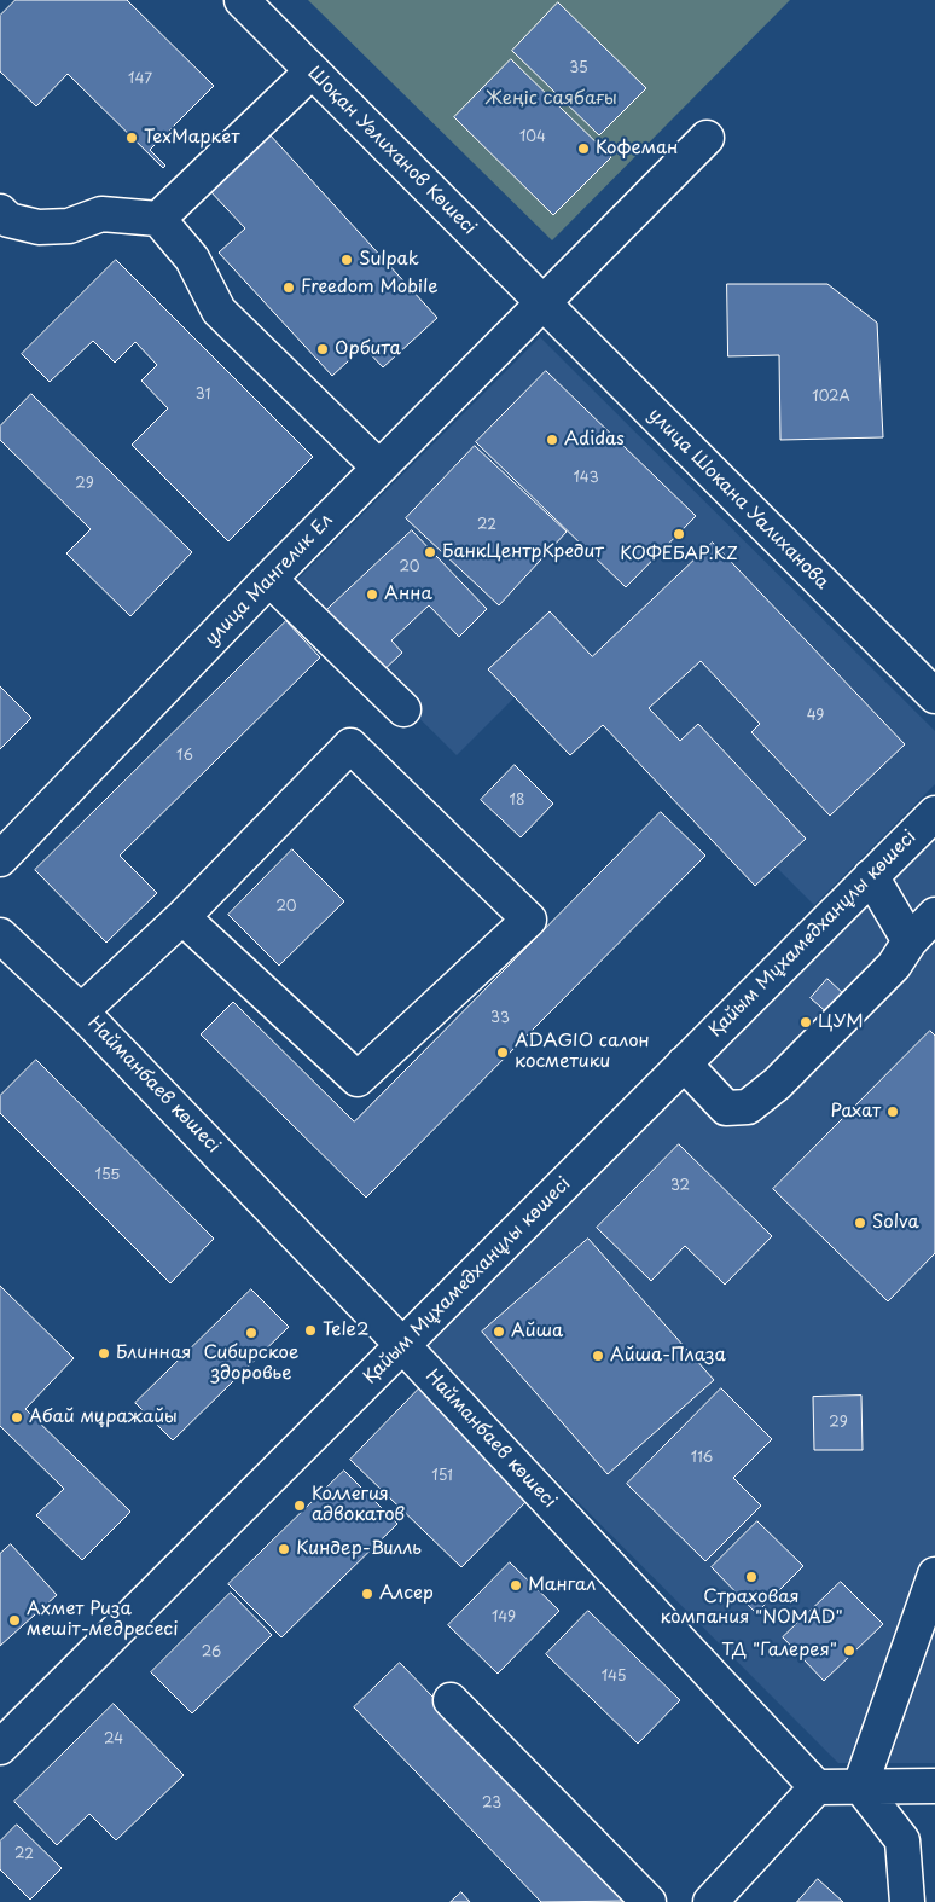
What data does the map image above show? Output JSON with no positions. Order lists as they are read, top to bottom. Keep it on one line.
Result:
{"streets":{"street":["Шоқан Уәлиханов Көшесі","улица Шокана Уалиханова","улица Мангелик Ел","Қайым Мұхамедханұлы көшесі","Найманбаев көшесі"]},"crossings":[["Шоқан Уәлиханов Көшесі","улица Шокана Уалиханова"],["Шоқан Уәлиханов Көшесі","улица Мангелик Ел"],["улица Шокана Уалиханова","улица Мангелик Ел"],["Қайым Мұхамедханұлы көшесі","Найманбаев көшесі"]],"parks":["Жеңіс саябағы"],"places":["ТехМаркет","Кофеман","Sulpak","Freedom Mobile","Орбита","Adidas","КОФЕБАР.KZ","БанкЦентрКредит","Анна","ЦУМ","ADAGIO салон косметики","Рахат","Solva","Tele2","Айша","Сибирское здоровье","Блинная","Айша-Плаза","Абай мұражайы","Коллегия адвокатов","Киндер-Вилль","Страховая компания \"NOMAD\"","Мангал","Алсер","Ахмет Риза мешіт-медресесі","ТД \"Галерея\""],"house_numbers":["35","147","104","31","102А","143","29","22","20","49","16","18","20","33","155","32","29","116","151","149","26","145","24","23","22"]}
